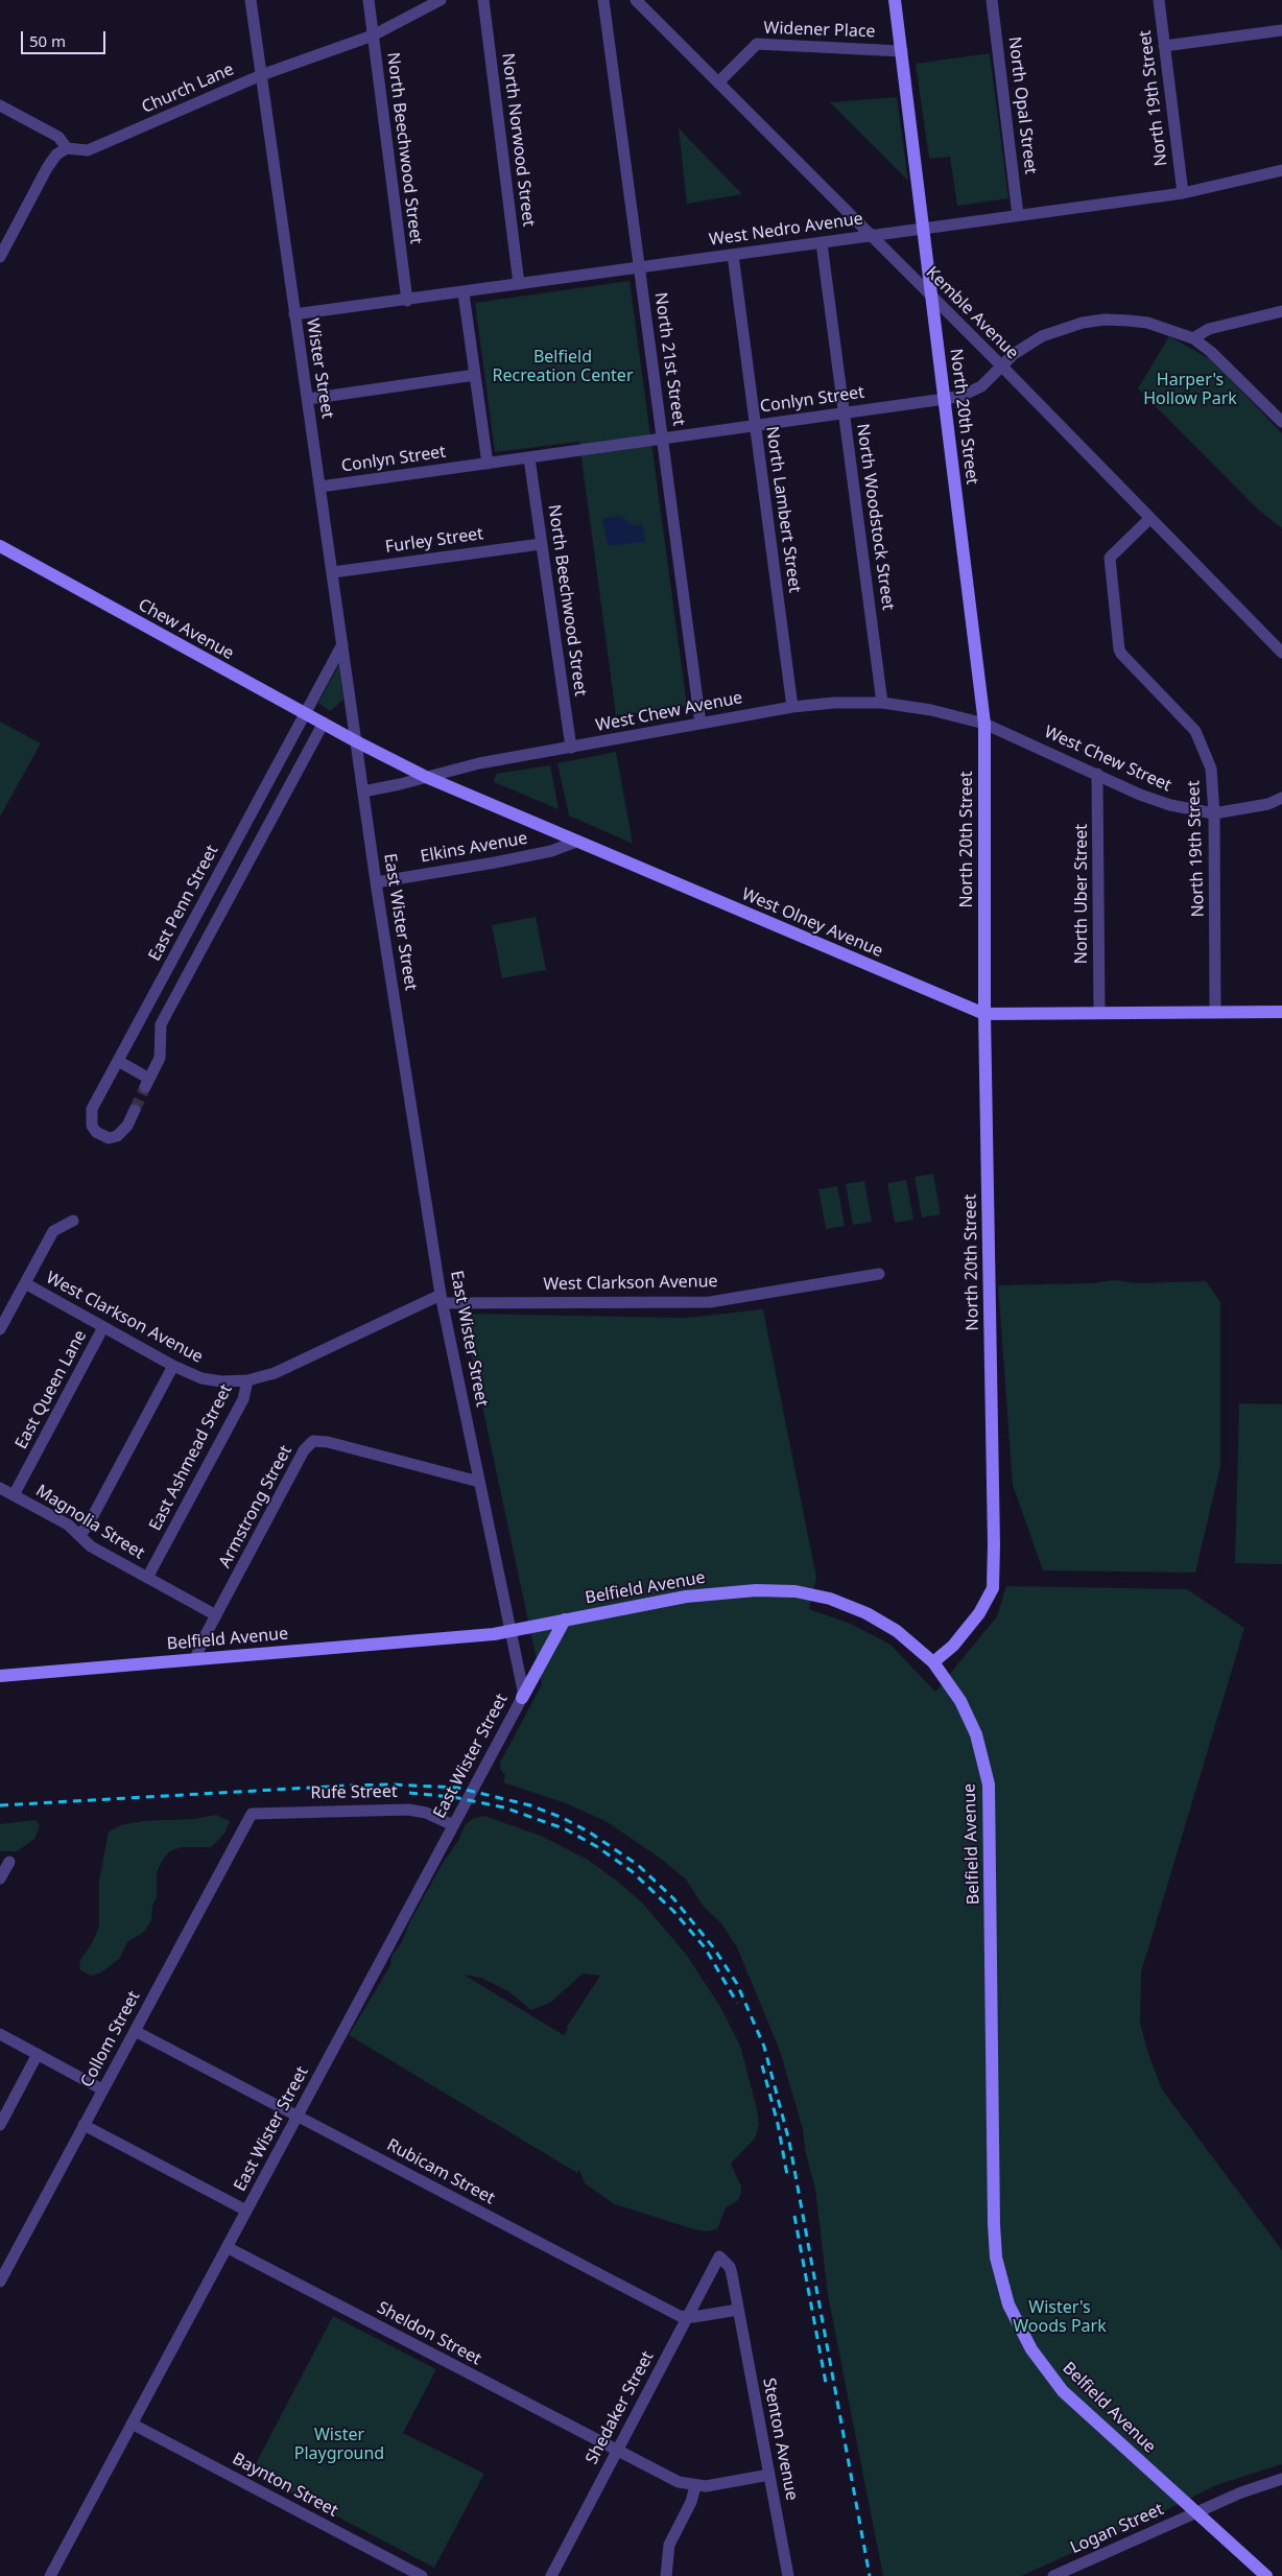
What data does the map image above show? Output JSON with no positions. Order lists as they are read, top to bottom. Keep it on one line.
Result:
{"streets":{"street":["Widener Place","Church Lane","North 19th Street","North Opal Street","North Norwood Street","North Beechwood Street","West Nedro Avenue","Kemble Avenue","North 21st Street","Wister Street","Conlyn Street","North 20th Street","North Lambert Street","North Woodstock Street","Furley Street","Chew Avenue","West Chew Avenue","West Chew Street","Elkins Avenue","North Uber Street","East Penn Street","East Wister Street","West Olney Avenue","West Clarkson Avenue","East Queen Lane","East Ashmead Street","Armstrong Street","Magnolia Street","Belfield Avenue","Rufe Street","Collom Street","Rubicam Street","Sheldon Street","Shedaker Street","Stenton Avenue","Baynton Street","Logan Street"]},"crossings":[["Widener Place","Kemble Avenue"],["Widener Place","North 20th Street"],["Church Lane","North Beechwood Street"],["Church Lane","Wister Street"],["North 19th Street","West Nedro Avenue"],["North 19th Street","Kemble Avenue"],["North 19th Street","West Chew Street"],["North 19th Street","West Olney Avenue"],["North Opal Street","West Nedro Avenue"],["North Norwood Street","West Nedro Avenue"],["North Beechwood Street","West Nedro Avenue"],["North Beechwood Street","Conlyn Street"],["North Beechwood Street","Furley Street"],["North Beechwood Street","West Chew Avenue"],["West Nedro Avenue","Kemble Avenue"],["West Nedro Avenue","North 21st Street"],["West Nedro Avenue","Wister Street"],["West Nedro Avenue","North 20th Street"],["West Nedro Avenue","North Lambert Street"],["West Nedro Avenue","North Woodstock Street"],["Kemble Avenue","Conlyn Street"],["Kemble Avenue","North 20th Street"],["North 21st Street","Conlyn Street"],["North 21st Street","West Chew Avenue"],["Wister Street","Conlyn Street"],["Wister Street","Furley Street"],["Wister Street","Chew Avenue"],["Wister Street","East Penn Street"],["Wister Street","East Wister Street"],["Wister Street","West Olney Avenue"],["Conlyn Street","North 20th Street"],["Conlyn Street","North Lambert Street"],["Conlyn Street","North Woodstock Street"],["North 20th Street","West Chew Avenue"],["North 20th Street","West Chew Street"],["North 20th Street","West Olney Avenue"],["North 20th Street","Belfield Avenue"],["North Lambert Street","West Chew Avenue"],["North Woodstock Street","West Chew Avenue"],["Chew Avenue","East Penn Street"],["Chew Avenue","East Wister Street"],["Chew Avenue","West Olney Avenue"],["West Chew Avenue","West Chew Street"],["West Chew Avenue","East Wister Street"],["West Chew Avenue","West Olney Avenue"],["West Chew Street","North Uber Street"],["Elkins Avenue","East Wister Street"],["Elkins Avenue","West Olney Avenue"],["North Uber Street","West Olney Avenue"],["East Wister Street","West Olney Avenue"],["East Wister Street","West Clarkson Avenue"],["East Wister Street","Armstrong Street"],["East Wister Street","Belfield Avenue"],["East Wister Street","Rufe Street"],["East Wister Street","Rubicam Street"],["East Wister Street","Sheldon Street"],["East Wister Street","Baynton Street"],["West Clarkson Avenue","East Queen Lane"],["West Clarkson Avenue","East Ashmead Street"],["East Queen Lane","Magnolia Street"],["East Ashmead Street","Magnolia Street"],["Armstrong Street","Magnolia Street"],["Armstrong Street","Belfield Avenue"],["Belfield Avenue","Logan Street"],["Rufe Street","Collom Street"],["Collom Street","Rubicam Street"],["Rubicam Street","Shedaker Street"],["Sheldon Street","Shedaker Street"],["Shedaker Street","Stenton Avenue"]],"parks":["Belfield Recreation Center","Harper's Hollow Park","Wister's Woods Park","Wister Playground"],"scale_bar":"50 m"}
